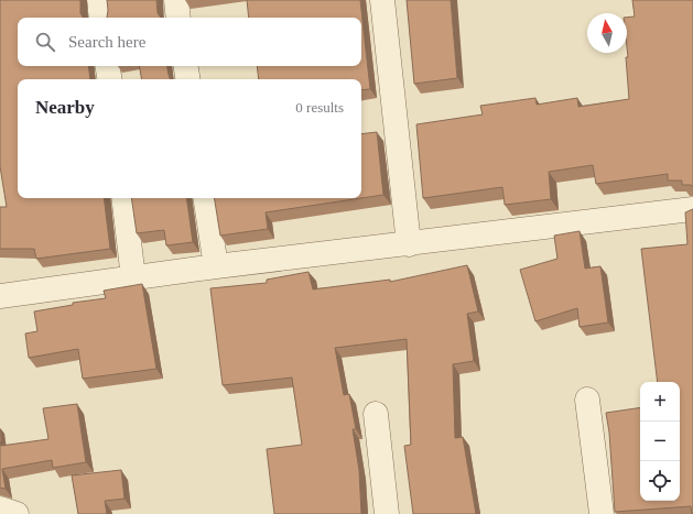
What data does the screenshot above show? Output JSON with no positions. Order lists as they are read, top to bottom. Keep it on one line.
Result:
{"north":"top","page":{"search":"Search here","heading":["Nearby","0 results"],"map_buttons":["+","−"]}}
